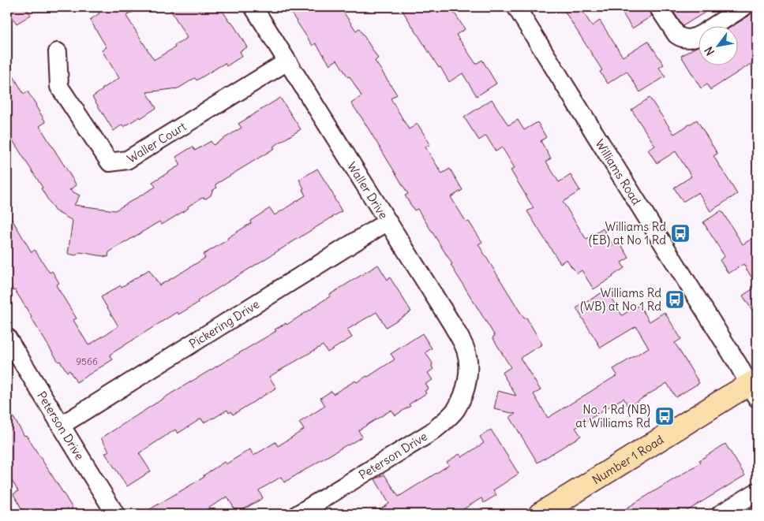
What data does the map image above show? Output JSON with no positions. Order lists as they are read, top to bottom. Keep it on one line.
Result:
{"streets":{"main road":["Number 1 Road"],"street":["Waller Court","Williams Road","Waller Drive","Pickering Drive","Peterson Drive"]},"crossings":[["Waller Court","Waller Drive"],["Williams Road","Number 1 Road"],["Waller Drive","Pickering Drive"],["Waller Drive","Peterson Drive"],["Pickering Drive","Peterson Drive"]],"places":{"bus stop":["Williams Rd (EB) at No 1 Rd","Williams Rd (WB) at No 1 Rd","No. 1 Rd (NB) at Williams Rd"]},"house_numbers":["9566"],"north":"bottom left"}
